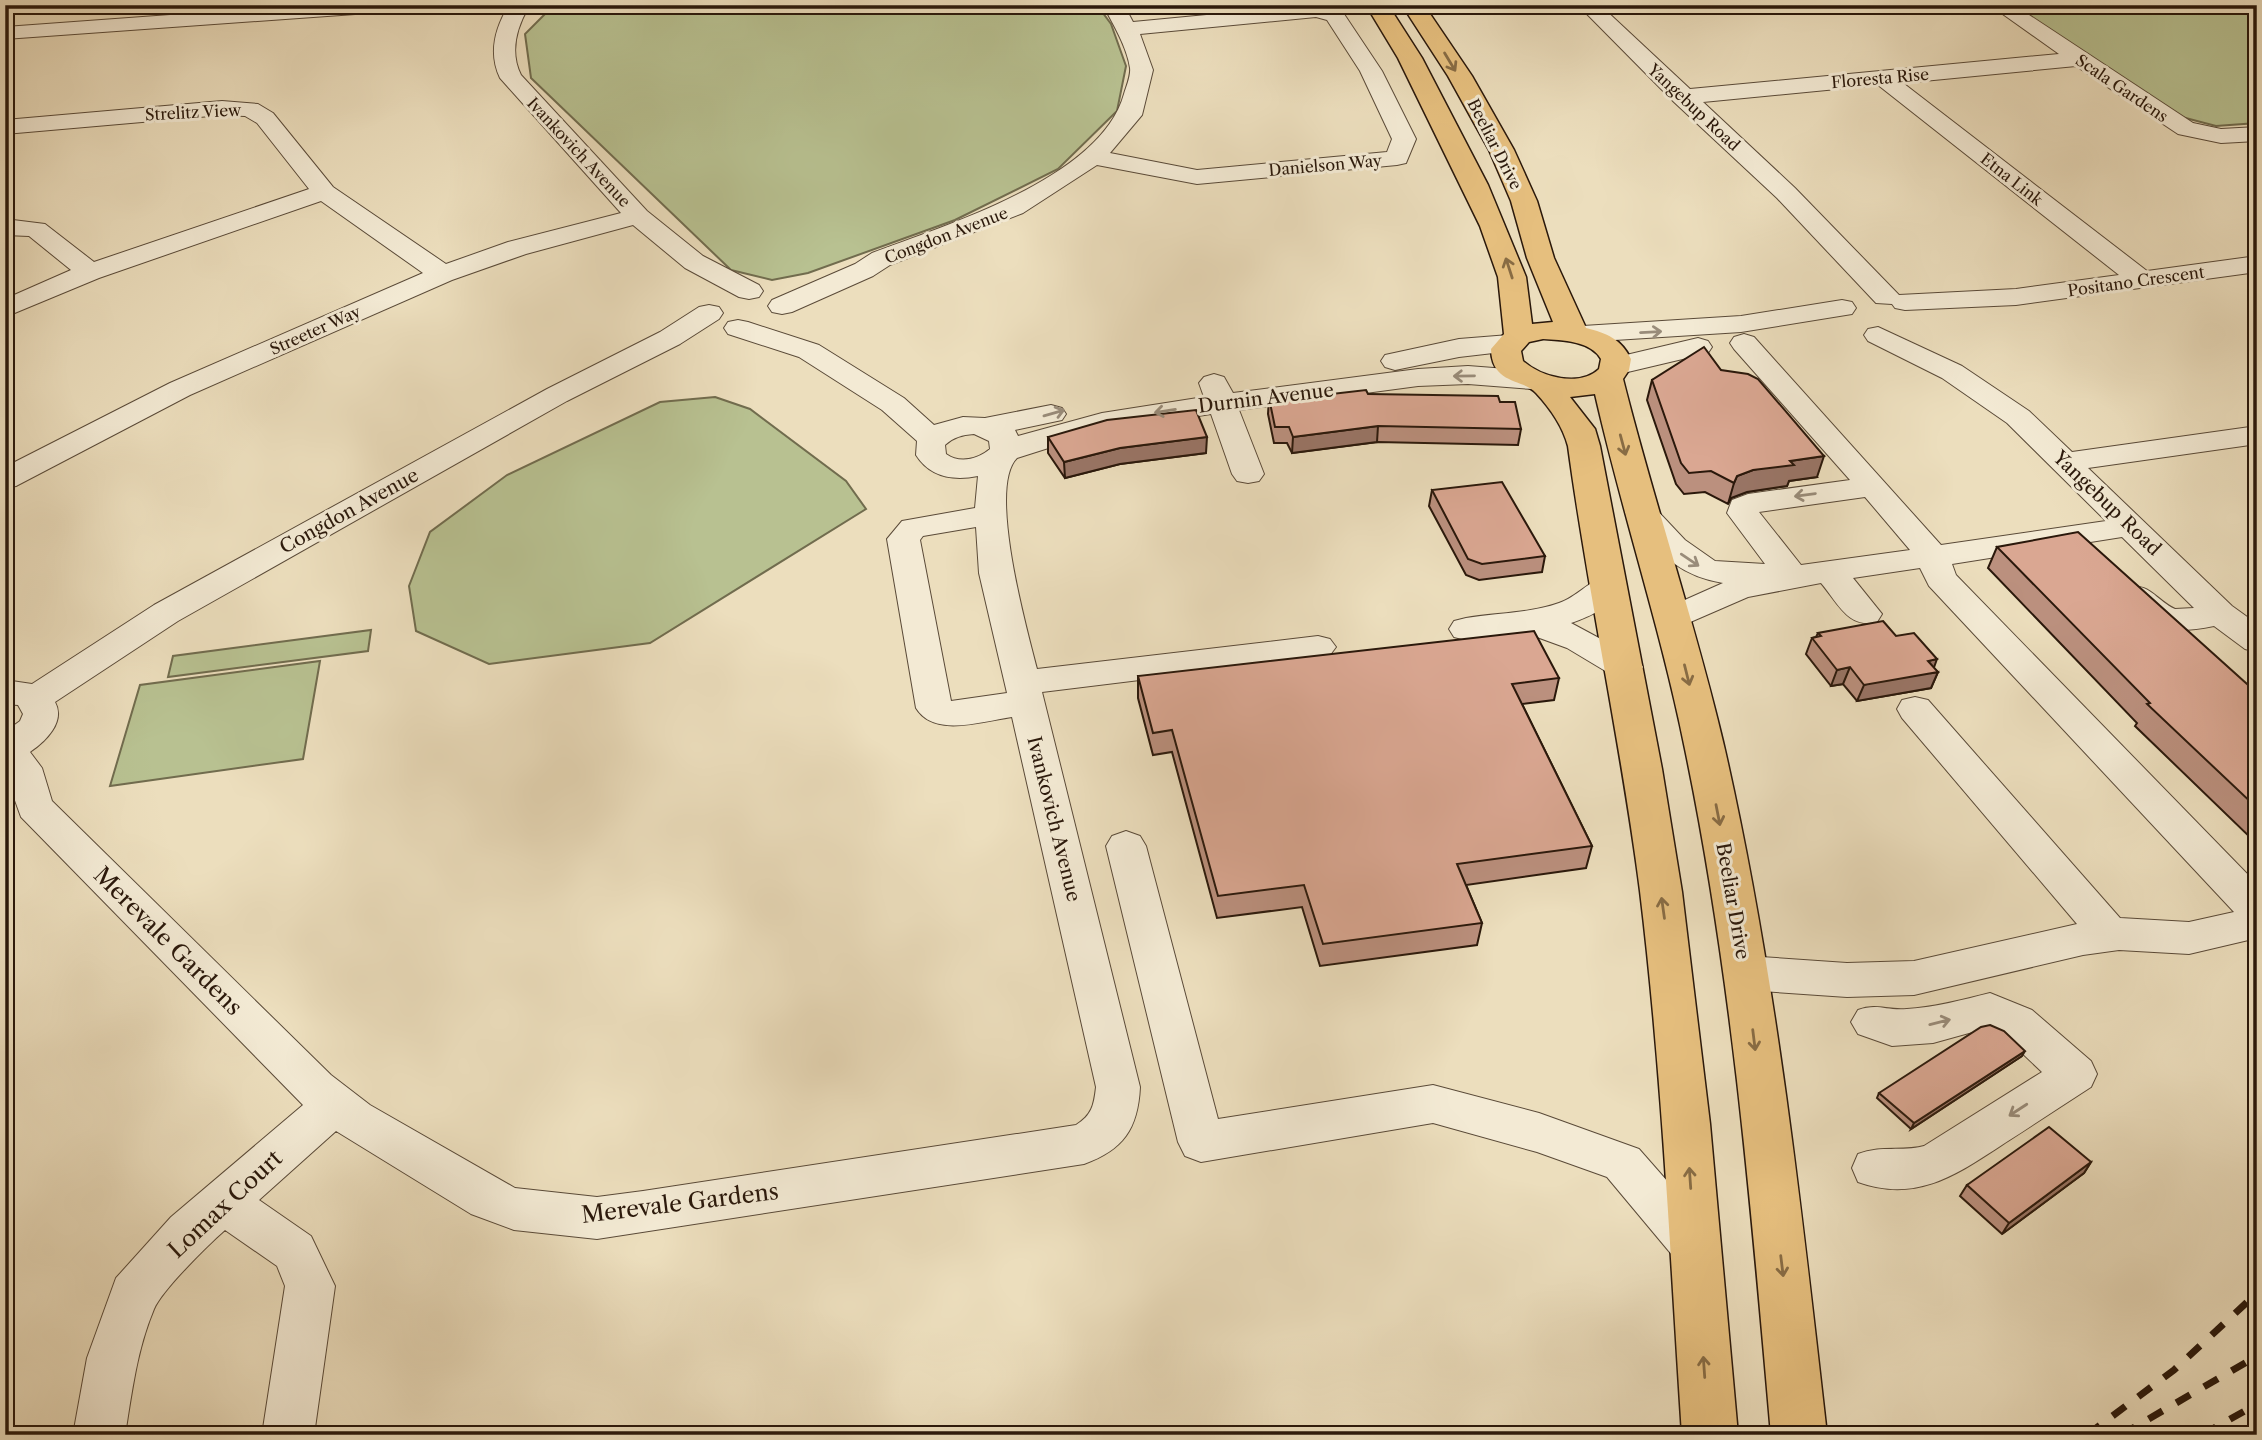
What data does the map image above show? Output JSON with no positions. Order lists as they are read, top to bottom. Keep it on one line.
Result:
{"streets":{"highway":["Beeliar Drive"],"street":["Floresta Rise","Scala Gardens","Yangebup Road","Strelitz View","Ivankovich Avenue","Danielson Way","Etna Link","Congdon Avenue","Positano Crescent","Streeter Way","Durnin Avenue","Merevale Gardens","Lomax Court"]},"crossings":[["Floresta Rise","Scala Gardens"],["Floresta Rise","Yangebup Road"],["Floresta Rise","Etna Link"],["Yangebup Road","Positano Crescent"],["Strelitz View","Streeter Way"],["Beeliar Drive","Durnin Avenue"],["Ivankovich Avenue","Congdon Avenue"],["Ivankovich Avenue","Streeter Way"],["Ivankovich Avenue","Durnin Avenue"],["Ivankovich Avenue","Merevale Gardens"],["Danielson Way","Congdon Avenue"],["Etna Link","Positano Crescent"],["Merevale Gardens","Lomax Court"]]}
